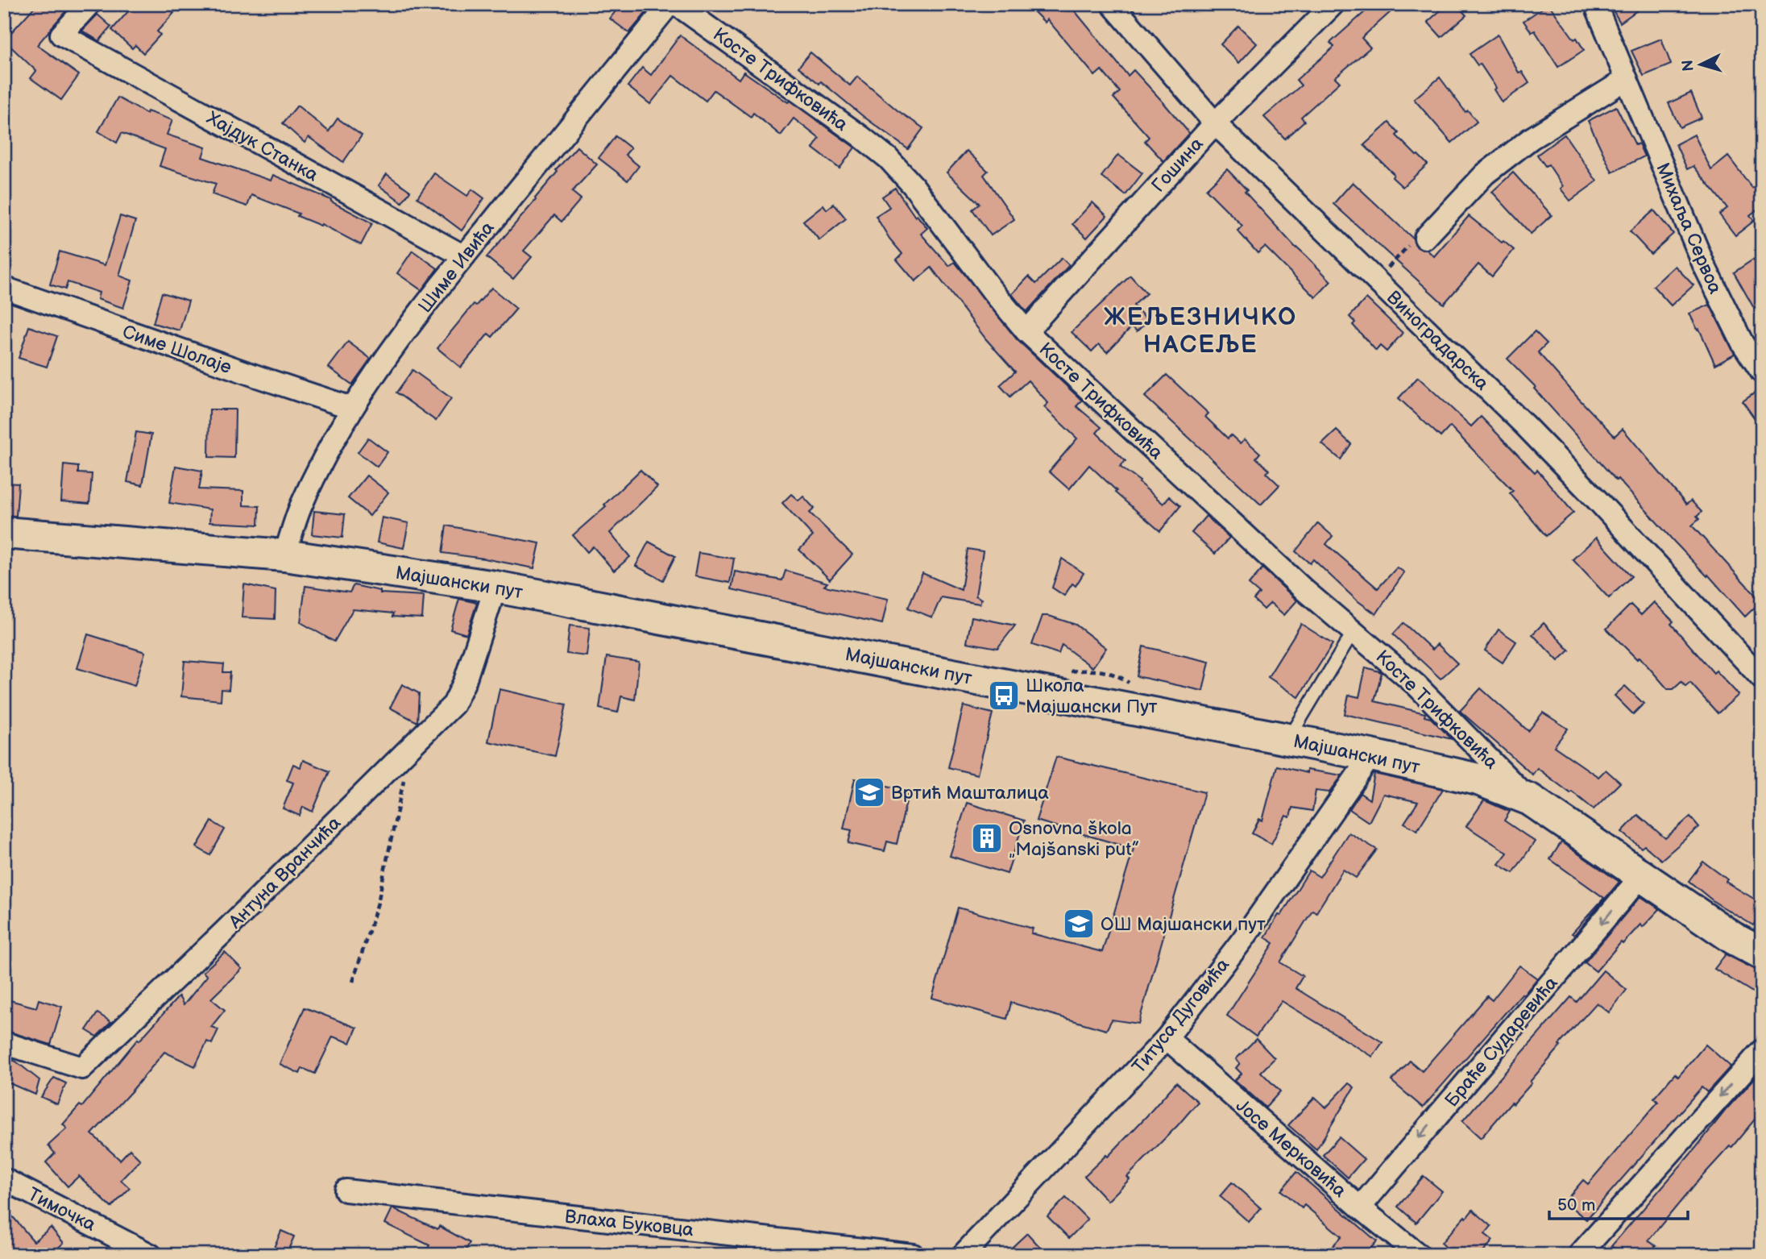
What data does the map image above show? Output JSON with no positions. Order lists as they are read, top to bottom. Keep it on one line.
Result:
{"streets":{"street":["Косте Трифковића","Хајдук Станка","Гошина","Михаља Сервоа","Шиме Ивића","Виноградарска","Симе Шолаје","Мајшански пут","Антуна Вранчића","Титуса Дуговића","Браће Сударевића","Јосе Мерковића","Тимочка","Влаха Буковца"]},"crossings":[["Косте Трифковића","Гошина"],["Косте Трифковића","Мајшански пут"],["Хајдук Станка","Шиме Ивића"],["Гошина","Виноградарска"],["Шиме Ивића","Симе Шолаје"],["Шиме Ивића","Мајшански пут"],["Мајшански пут","Антуна Вранчића"],["Мајшански пут","Титуса Дуговића"],["Мајшански пут","Браће Сударевића"],["Титуса Дуговића","Јосе Мерковића"],["Браће Сударевића","Јосе Мерковића"]],"one_way":["Браће Сударевића"],"districts":["ЖЕЉЕЗНИЧКО НАСЕЉЕ"],"places":{"bus stop":["Школа Мајшански Пут"],"school or university":["Вртић Машталица","ОШ Мајшански пут"],"building":["Osnovna škola „Majšanski put”"]},"scale_bar":"50 m","north":"left"}
